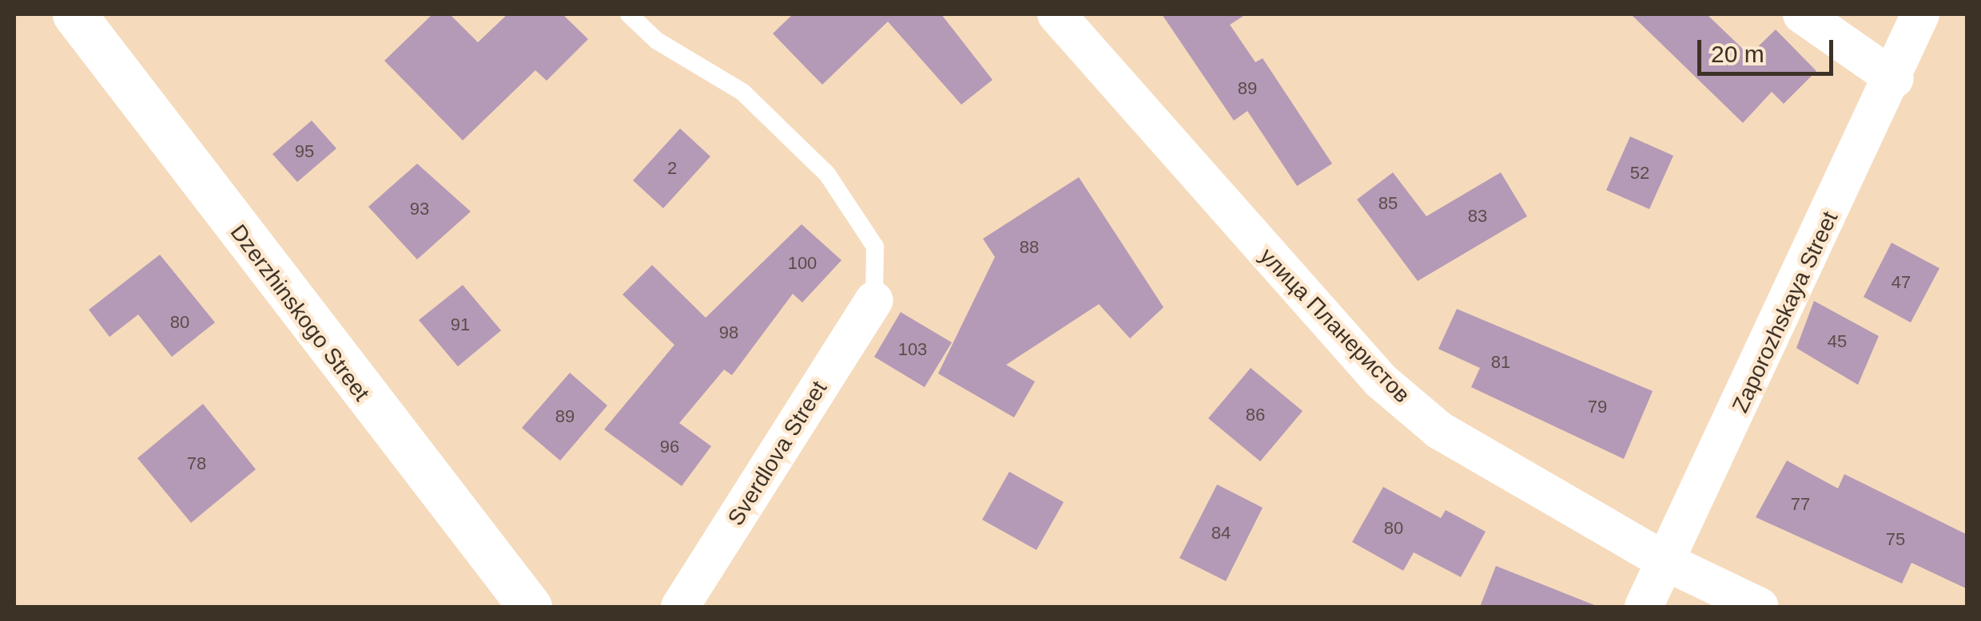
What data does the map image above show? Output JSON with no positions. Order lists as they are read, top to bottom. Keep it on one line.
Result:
{"streets":{"street":["Zaporozhskaya Street","Dzerzhinskogo Street","улица Планеристов","Sverdlova Street"]},"crossings":[["Zaporozhskaya Street","улица Планеристов"]],"house_numbers":["89","95","2","52","85","93","83","88","100","47","80","91","98","45","103","81","79","86","89","96","78","77","80","84","75"],"scale_bar":"20 m"}
